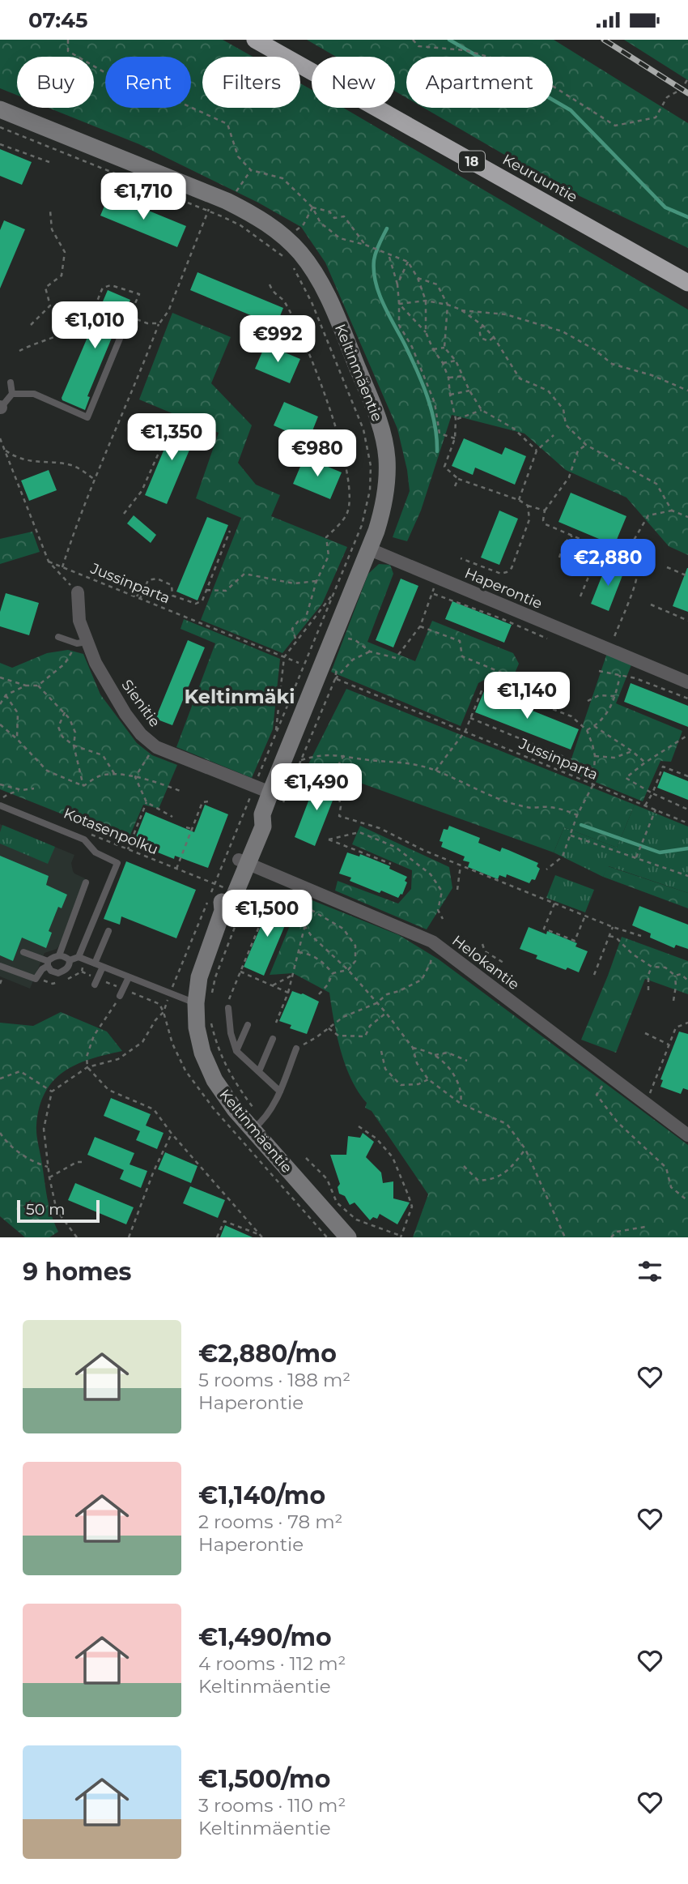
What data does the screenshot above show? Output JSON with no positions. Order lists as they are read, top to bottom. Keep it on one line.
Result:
{"streets":{"highway":["18","Keuruuntie"],"main road":["Keltinmäentie"],"street":["Haperontie","Sienitie","Helokantie"],"path":["Jussinparta","Kotasenpolku"]},"crossings":[["Keltinmäentie","Haperontie"],["Keltinmäentie","Sienitie"],["Keltinmäentie","Helokantie"]],"districts":["Keltinmäki"],"scale_bar":"50 m","page":{"status":"07:45","chip":["Buy","Rent","Filters","New","Apartment"],"price":["€1,710","€1,010","€992","€1,350","€980","€2,880","€1,140","€1,490","€1,500"],"scale":"50 m","heading":"9 homes","list":[{"name":"€2,880/mo","note":"5 rooms · 188 m² · Haperontie"},{"name":"€1,140/mo","note":"2 rooms · 78 m² · Haperontie"},{"name":"€1,490/mo","note":"4 rooms · 112 m² · Keltinmäentie"},{"name":"€1,500/mo","note":"3 rooms · 110 m² · Keltinmäentie"}]}}
